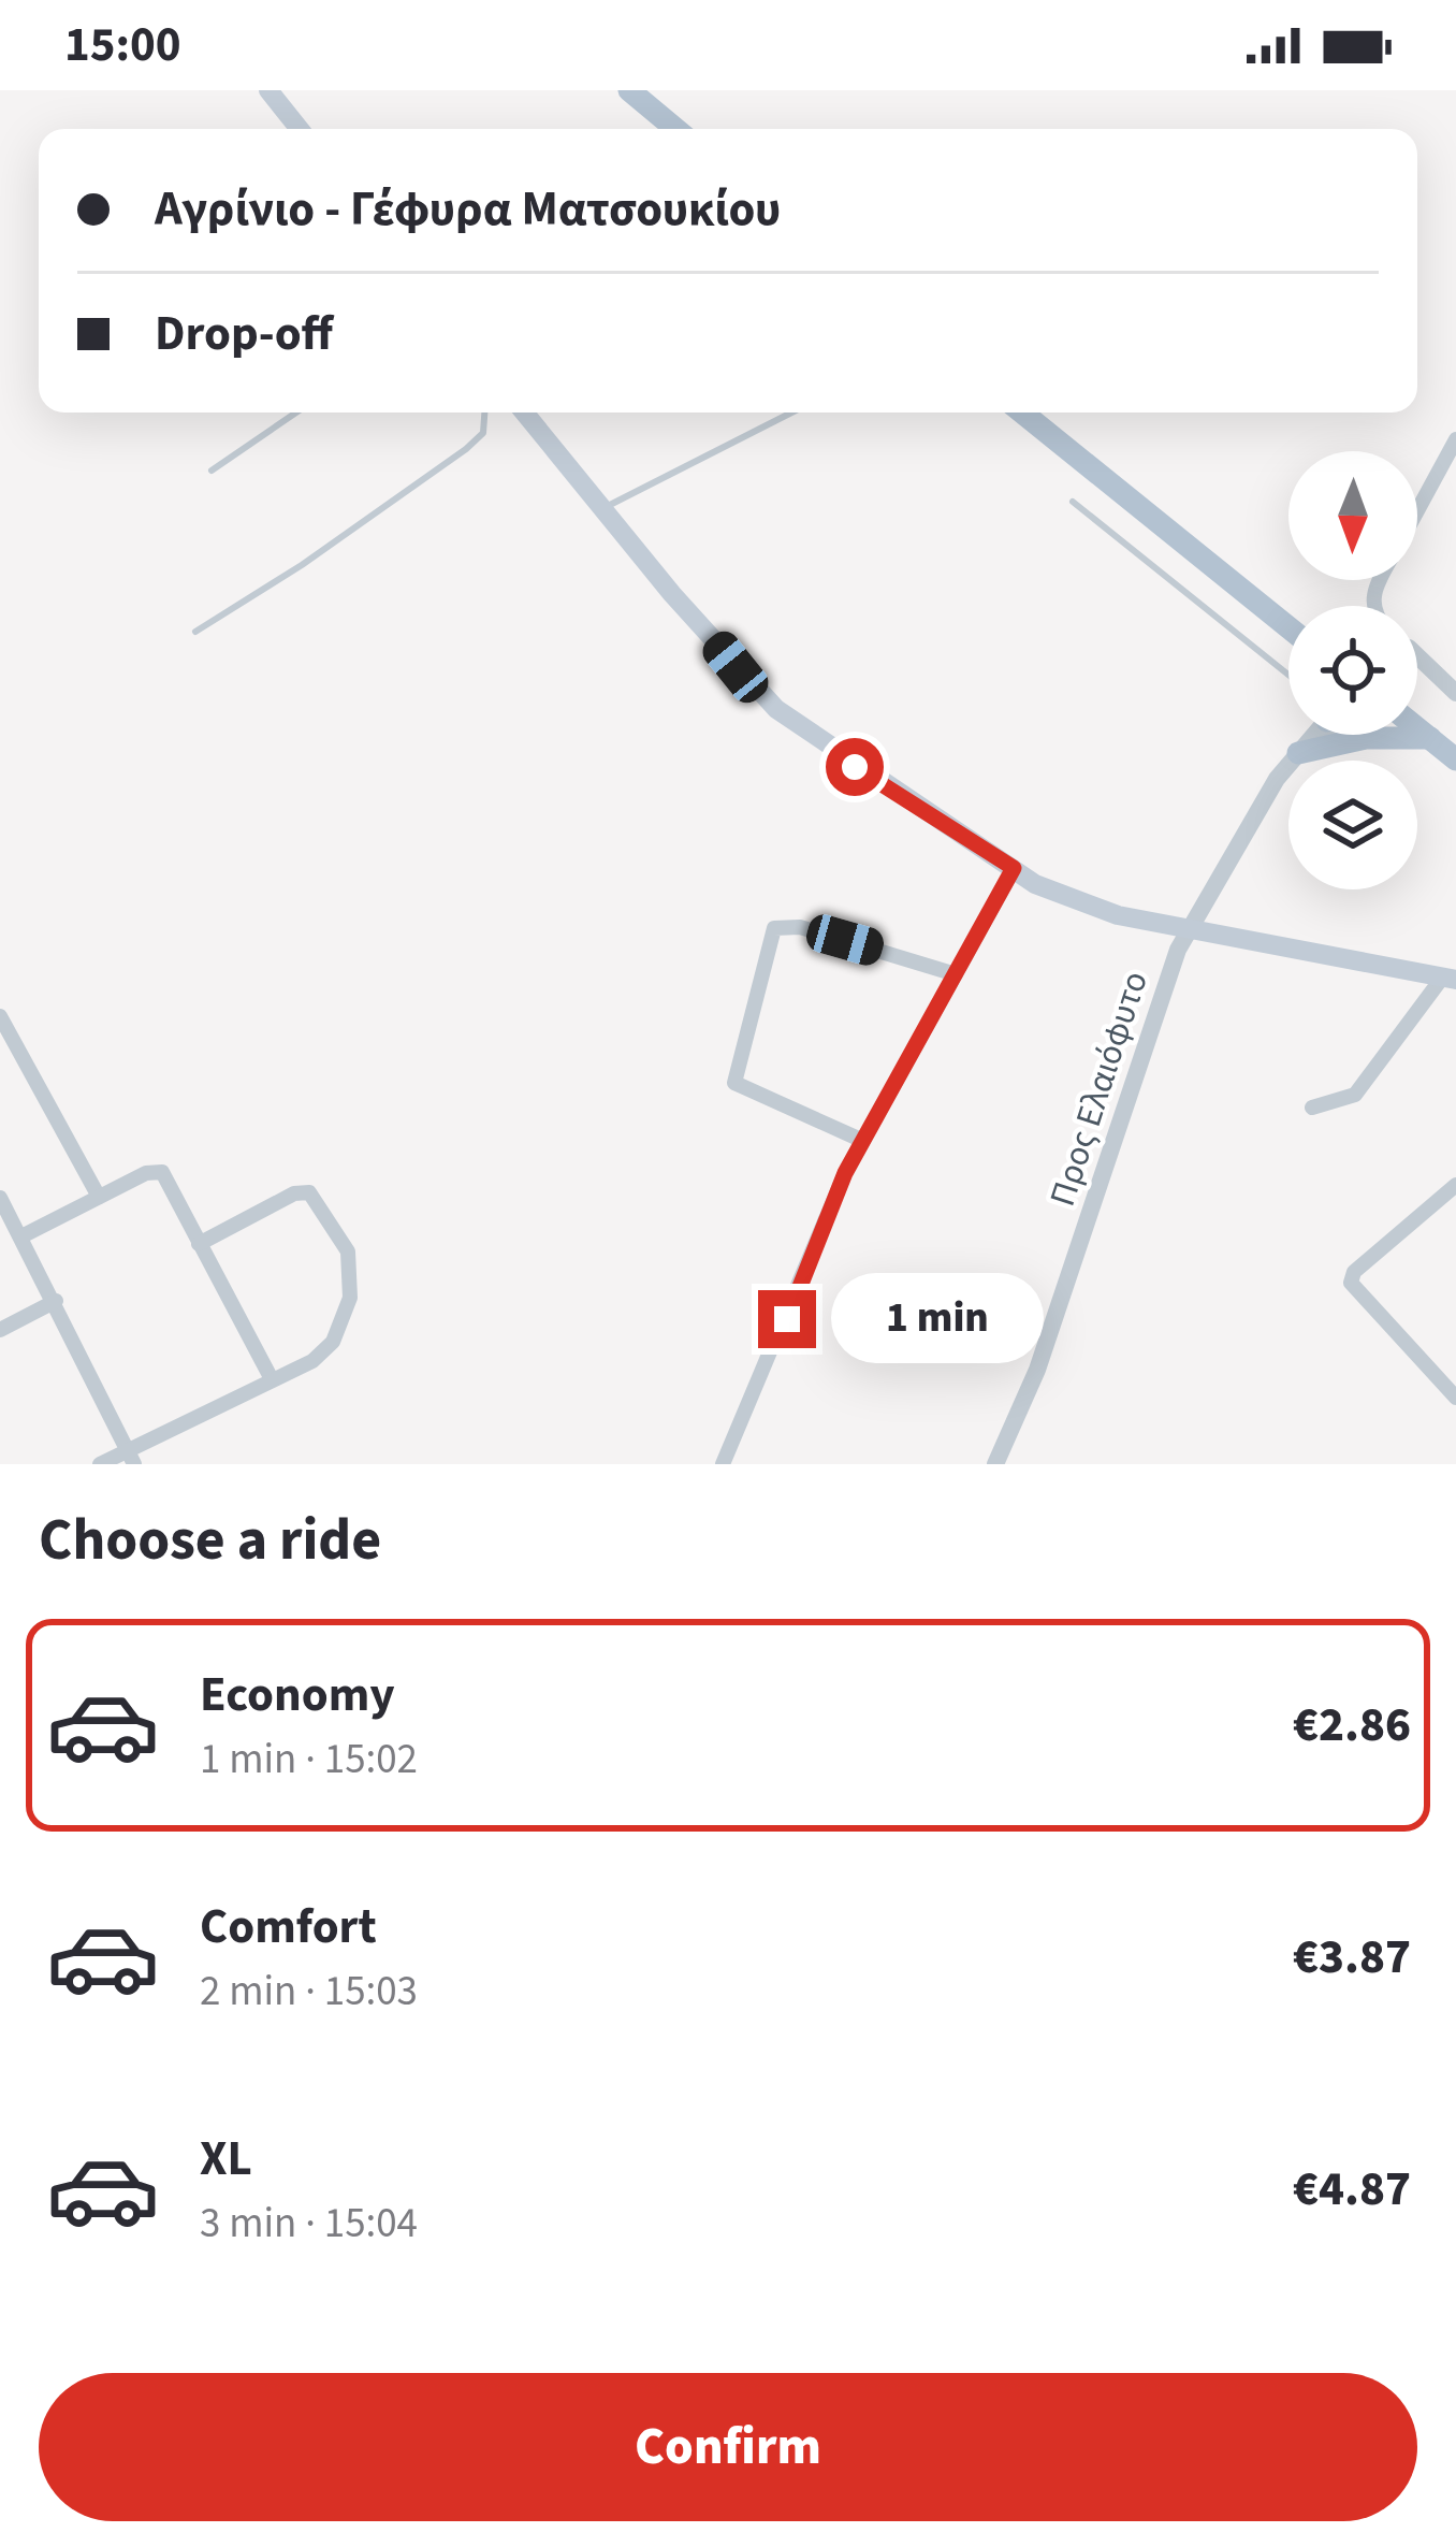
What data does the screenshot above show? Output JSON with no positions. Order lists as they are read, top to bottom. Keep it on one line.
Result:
{"streets":{"street":["Προς Ελαιόφυτο"]},"north":"bottom","page":{"status":"15:00","banner":["Αγρίνιο - Γέφυρα Ματσουκίου","Drop-off"],"bubble":"1 min","heading":"Choose a ride","list":[{"name":"Economy","note":"1 min · 15:02","value":"€2.86"},{"name":"Comfort","note":"2 min · 15:03","value":"€3.87"},{"name":"XL","note":"3 min · 15:04","value":"€4.87"}],"buttons":"Confirm"}}
